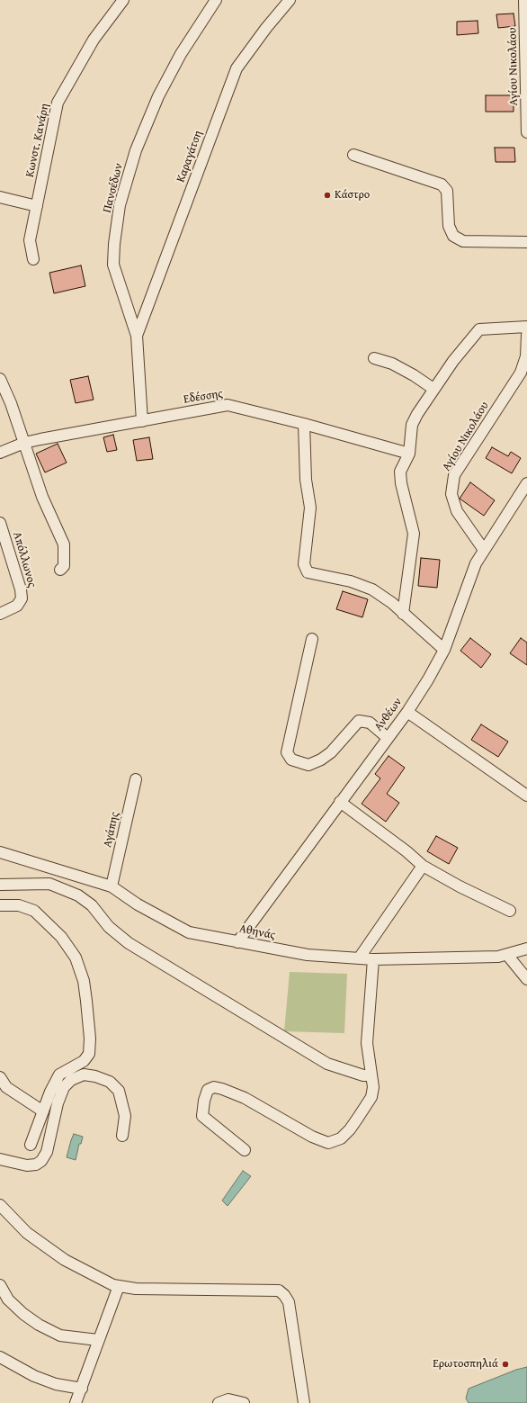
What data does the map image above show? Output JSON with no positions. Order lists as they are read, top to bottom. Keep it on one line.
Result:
{"streets":{"street":["Αγίου Νικολάου","Κωνστ. Κανάρη","Καραγάτση","Πανσέδων","Εδέσσης","Απόλλωνος","Ανθέων","Αγάπης","Αθηνάς"]},"crossings":[["Αγίου Νικολάου","Ανθέων"],["Καραγάτση","Πανσέδων"],["Πανσέδων","Εδέσσης"],["Ανθέων","Αθηνάς"],["Αγάπης","Αθηνάς"]],"places":["Κάστρο","Ερωτοσπηλιά"]}
